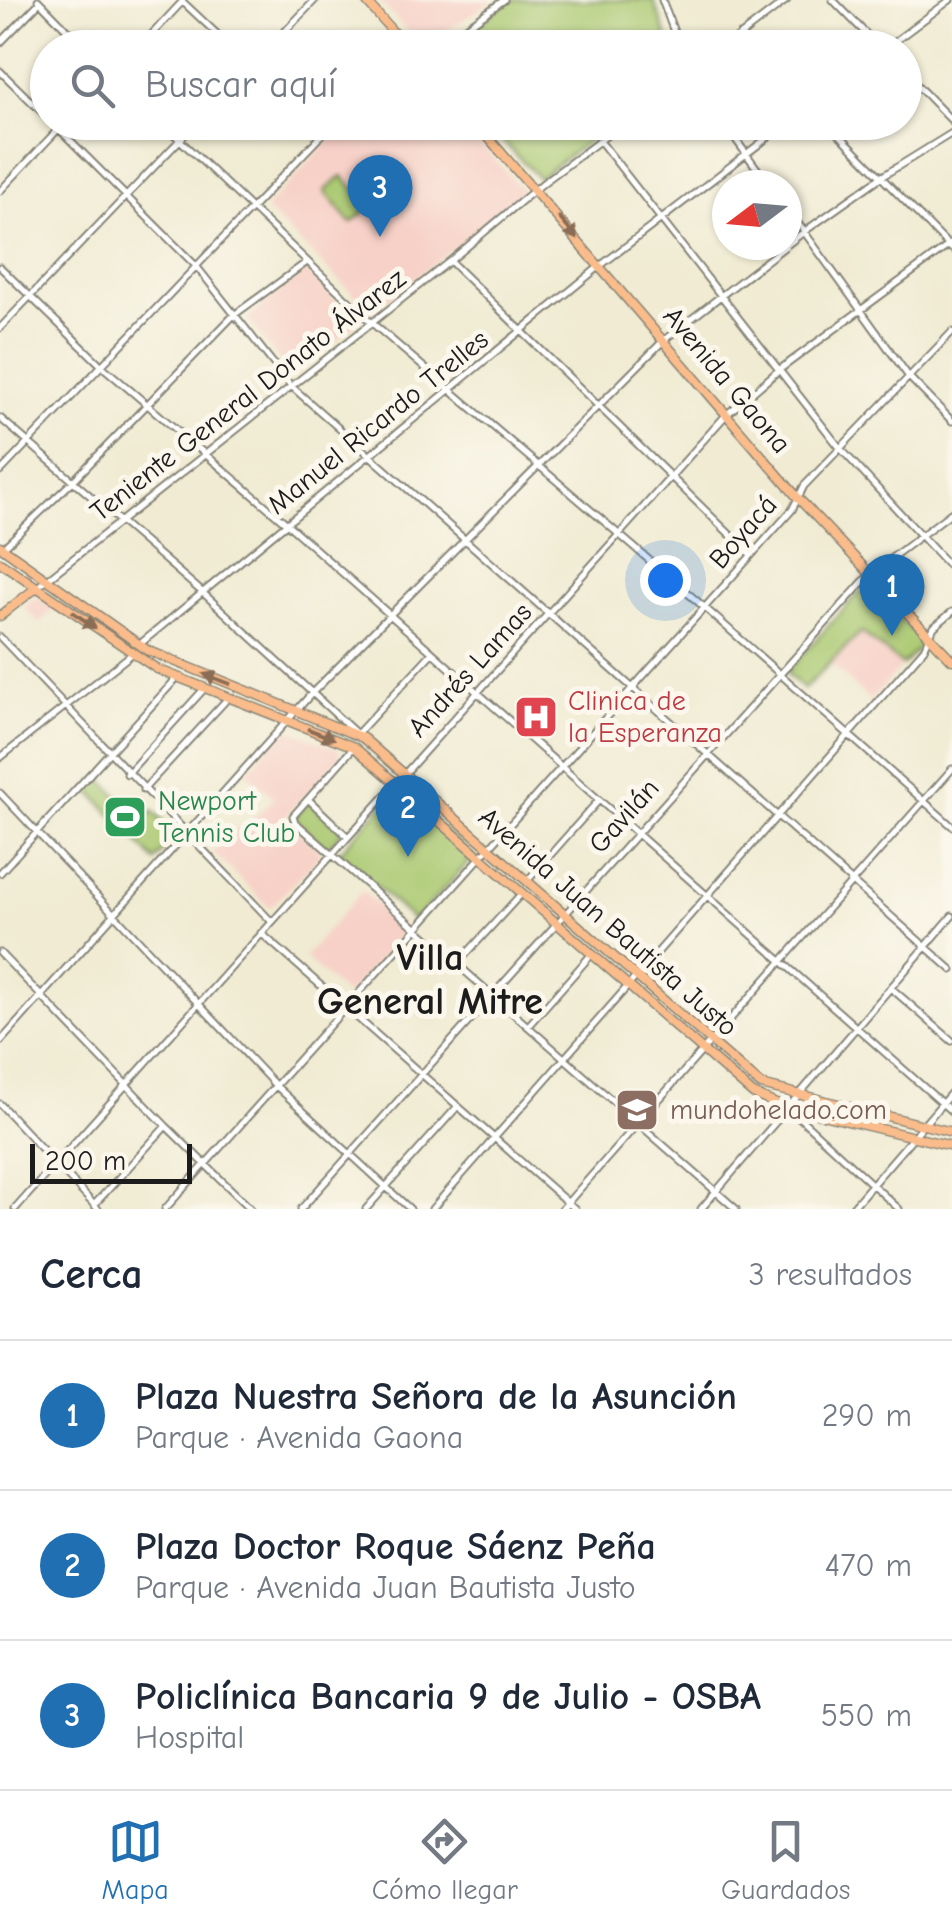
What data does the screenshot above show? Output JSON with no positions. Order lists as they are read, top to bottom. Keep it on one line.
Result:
{"streets":{"main road":["Avenida Gaona","Avenida Juan Bautista Justo"],"street":["Teniente General Donato Álvarez","Manuel Ricardo Trelles","Boyacá","Andrés Lamas","Gavilán"]},"crossings":[["Avenida Gaona","Teniente General Donato Álvarez"],["Avenida Gaona","Manuel Ricardo Trelles"],["Avenida Gaona","Boyacá"],["Avenida Gaona","Andrés Lamas"],["Avenida Gaona","Gavilán"],["Teniente General Donato Álvarez","Avenida Juan Bautista Justo"],["Manuel Ricardo Trelles","Avenida Juan Bautista Justo"],["Boyacá","Avenida Juan Bautista Justo"],["Andrés Lamas","Avenida Juan Bautista Justo"],["Gavilán","Avenida Juan Bautista Justo"]],"districts":["Villa General Mitre"],"places":{"hospital":["Clinica de la Esperanza"],"sports":["Newport Tennis Club"],"school or university":["mundohelado.com"]},"scale_bar":"200 m","north":"left","page":{"search":"Buscar aquí","pins":["3","1","2"],"scale":"200 m","heading":["Cerca","3 resultados"],"list":[{"mark":"1","name":"Plaza Nuestra Señora de la Asunción","note":"Parque · Avenida Gaona","value":"290 m"},{"mark":"2","name":"Plaza Doctor Roque Sáenz Peña","note":"Parque · Avenida Juan Bautista Justo","value":"470 m"},{"mark":"3","name":"Policlínica Bancaria 9 de Julio - OSBA","note":"Hospital","value":"550 m"}],"nav":["Mapa","Cómo llegar","Guardados"]}}
